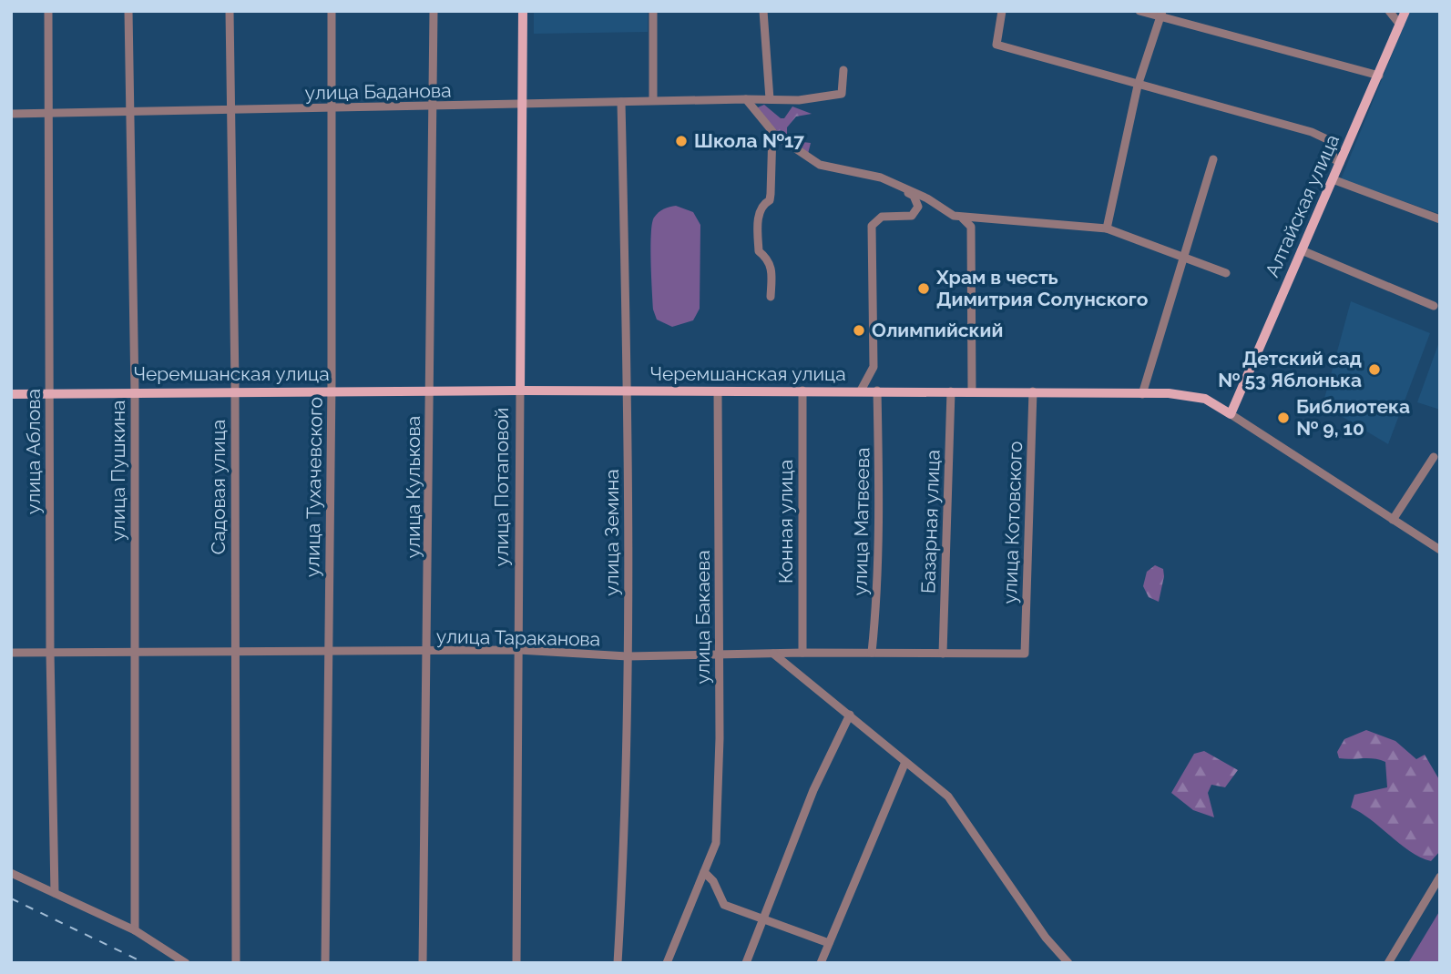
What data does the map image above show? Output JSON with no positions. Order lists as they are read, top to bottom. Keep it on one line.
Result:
{"streets":{"main road":["Алтайская улица","Черемшанская улица","улица Потаповой"],"street":["улица Баданова","улица Аблова","улица Пушкина","Садовая улица","улица Тухачевского","улица Кулькова","Конная улица","улица Матвеева","Базарная улица","улица Котовского","улица Земина","улица Бакаева","улица Тараканова"]},"crossings":[["улица Баданова","улица Аблова"],["улица Баданова","улица Пушкина"],["улица Баданова","Садовая улица"],["улица Баданова","улица Тухачевского"],["улица Баданова","улица Кулькова"],["улица Баданова","улица Потаповой"],["улица Баданова","улица Земина"],["Алтайская улица","Черемшанская улица"],["Черемшанская улица","улица Аблова"],["Черемшанская улица","улица Пушкина"],["Черемшанская улица","Садовая улица"],["Черемшанская улица","улица Тухачевского"],["Черемшанская улица","улица Кулькова"],["Черемшанская улица","улица Потаповой"],["Черемшанская улица","Конная улица"],["Черемшанская улица","улица Матвеева"],["Черемшанская улица","Базарная улица"],["Черемшанская улица","улица Котовского"],["Черемшанская улица","улица Земина"],["Черемшанская улица","улица Бакаева"],["улица Аблова","улица Тараканова"],["улица Пушкина","улица Тараканова"],["Садовая улица","улица Тараканова"],["улица Тухачевского","улица Тараканова"],["улица Кулькова","улица Тараканова"],["улица Потаповой","улица Тараканова"],["Конная улица","улица Тараканова"],["улица Матвеева","улица Тараканова"],["Базарная улица","улица Тараканова"],["улица Котовского","улица Тараканова"],["улица Земина","улица Тараканова"],["улица Бакаева","улица Тараканова"]],"places":["Школа №17","Храм в честь Димитрия Солунского","Олимпийский","Детский сад № 53 Яблонька","Библиотека № 9, 10"]}
